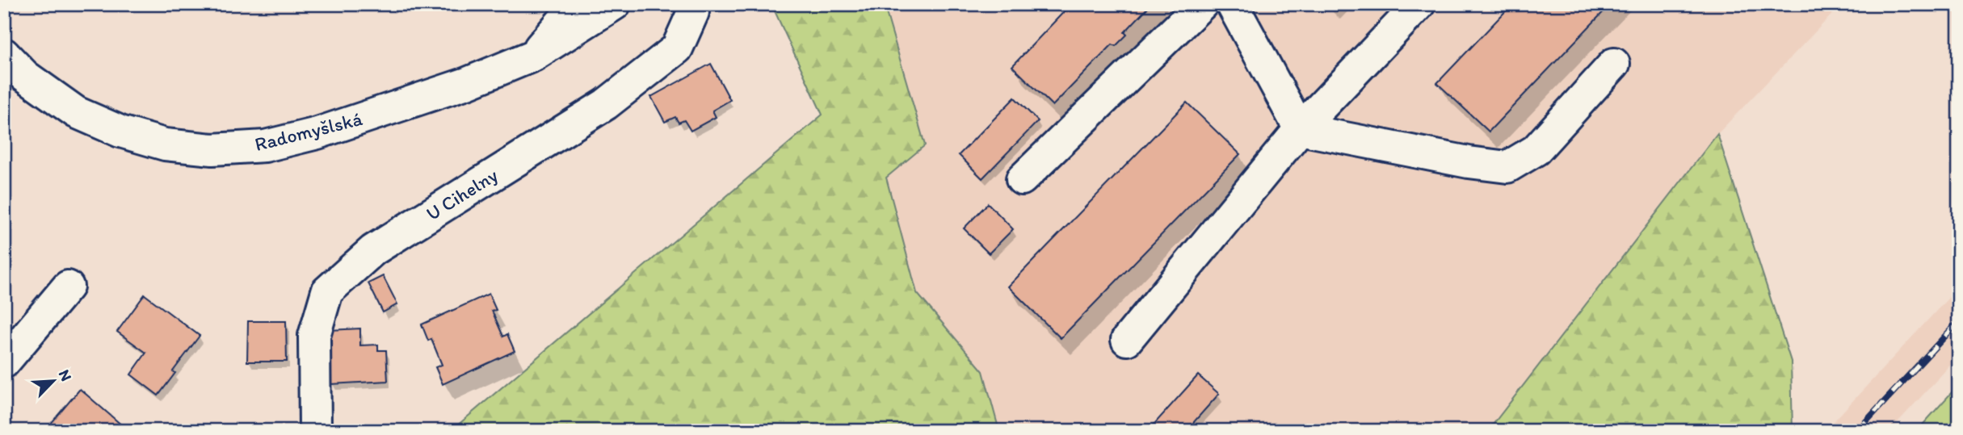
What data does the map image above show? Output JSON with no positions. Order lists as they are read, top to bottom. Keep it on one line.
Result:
{"streets":{"street":["Radomyšlská","U Cihelny"]},"north":"top right"}
